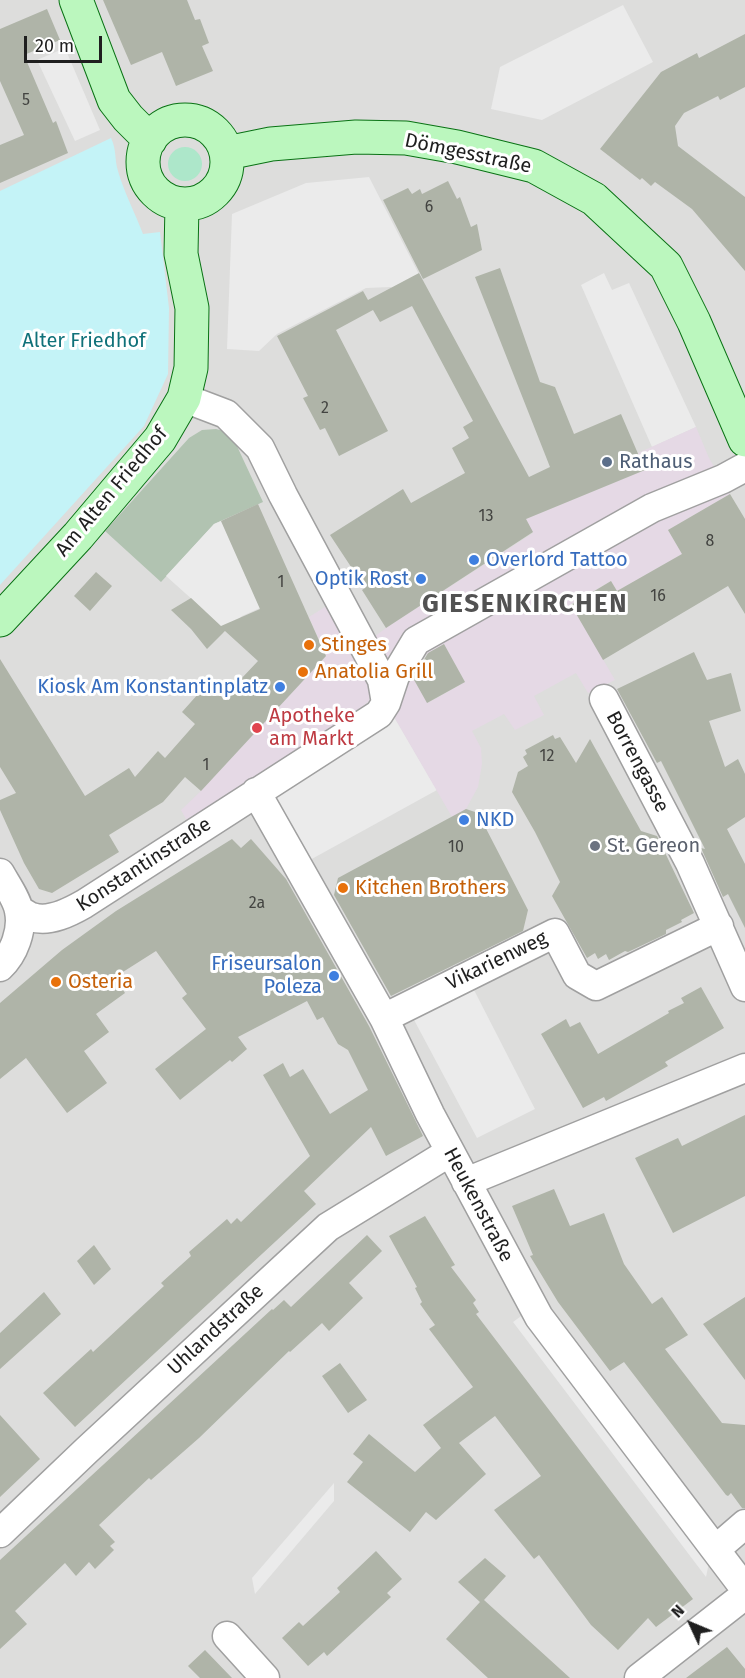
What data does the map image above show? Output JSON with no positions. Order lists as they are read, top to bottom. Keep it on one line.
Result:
{"streets":{"main road":["Dömgesstraße","Am Alten Friedhof"],"street":["Borrengasse","Konstantinstraße","Vikarienweg","Heukenstraße","Uhlandstraße"]},"crossings":[["Dömgesstraße","Am Alten Friedhof"],["Borrengasse","Vikarienweg"],["Konstantinstraße","Heukenstraße"],["Vikarienweg","Heukenstraße"],["Heukenstraße","Uhlandstraße"]],"districts":["GIESENKIRCHEN"],"parks":["Alter Friedhof"],"places":["Rathaus","Overlord Tattoo","Optik Rost","Stinges","Anatolia Grill","Kiosk Am Konstantinplatz","Apotheke am Markt","NKD","St. Gereon","Kitchen Brothers","Friseursalon Poleza","Osteria"],"house_numbers":["5","6","2","13","8","1","16","12","1","10","2a"],"scale_bar":"20 m","north":"top left"}
